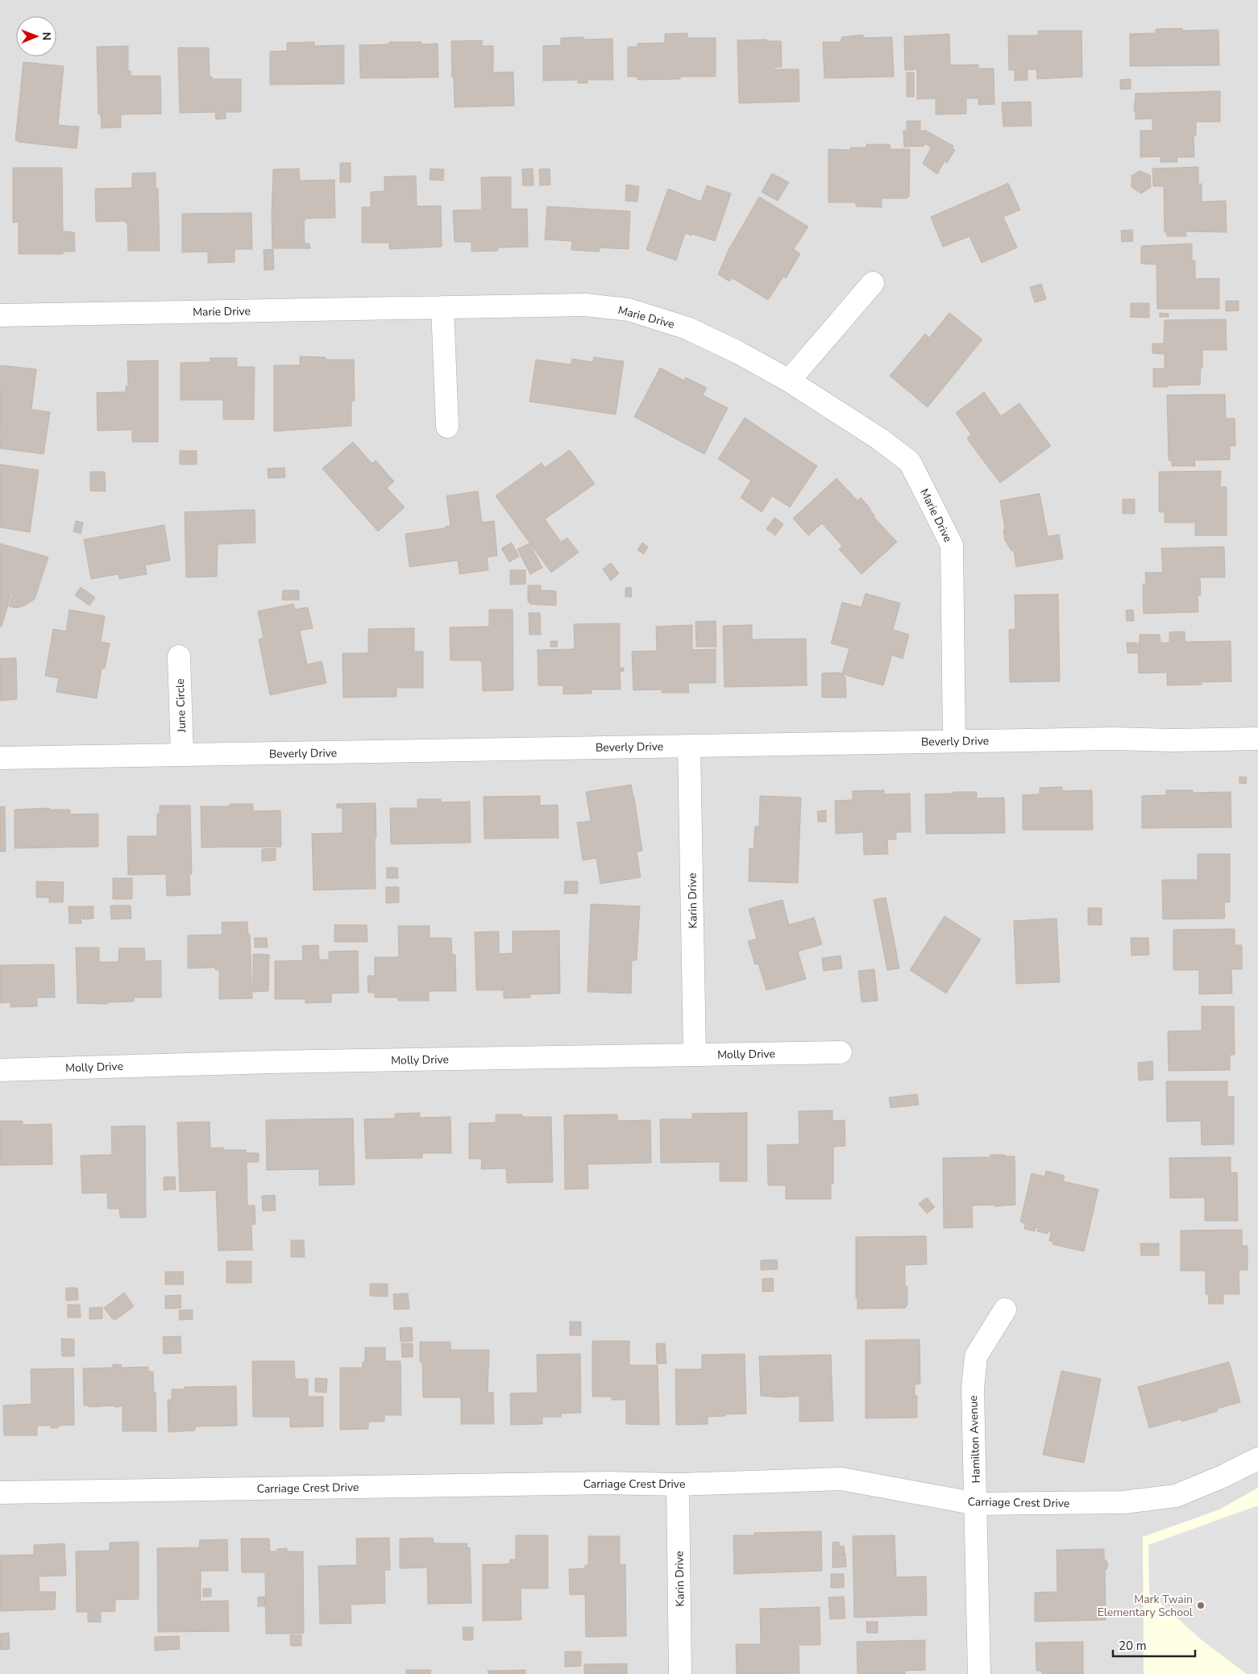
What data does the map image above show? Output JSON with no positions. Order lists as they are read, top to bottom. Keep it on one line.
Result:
{"streets":{"street":["Marie Drive","June Circle","Beverly Drive","Karin Drive","Molly Drive","Hamilton Avenue","Carriage Crest Drive"]},"crossings":[["Marie Drive","Beverly Drive"],["June Circle","Beverly Drive"],["Beverly Drive","Karin Drive"],["Karin Drive","Molly Drive"],["Karin Drive","Carriage Crest Drive"],["Hamilton Avenue","Carriage Crest Drive"]],"places":["Mark Twain Elementary School"],"scale_bar":"20 m","north":"right"}
